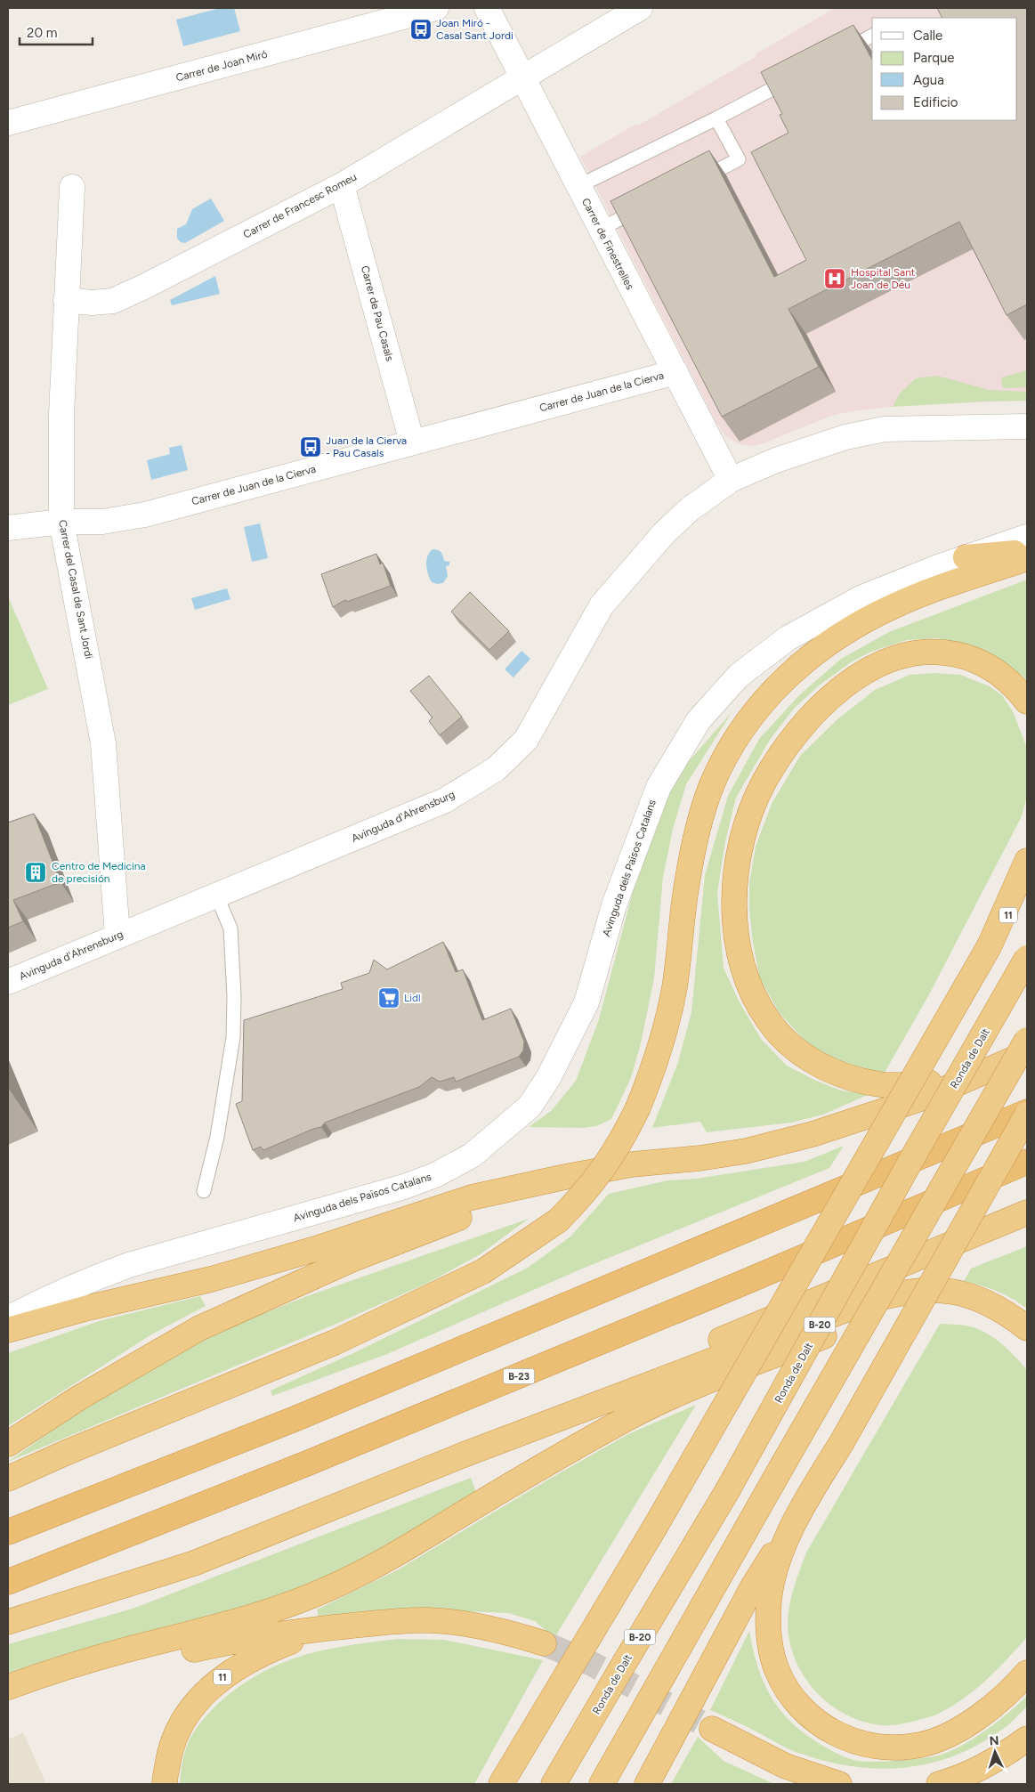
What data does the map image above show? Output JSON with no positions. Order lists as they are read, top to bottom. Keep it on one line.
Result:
{"streets":{"highway":["11","Ronda de Dalt","B-20","B-23"],"street":["Carrer de Joan Miró","Carrer de Francesc Romeu","Carrer de Finestrelles","Carrer de Pau Casals","Carrer de Juan de la Cierva","Carrer del Casal de Sant Jordi","Avinguda d'Ahrensburg","Avinguda dels Països Catalans"]},"crossings":[["Carrer de Francesc Romeu","Carrer de Finestrelles"],["Carrer de Francesc Romeu","Carrer de Pau Casals"],["Carrer de Francesc Romeu","Carrer del Casal de Sant Jordi"],["Carrer de Finestrelles","Carrer de Juan de la Cierva"],["Carrer de Finestrelles","Avinguda d'Ahrensburg"],["Carrer de Pau Casals","Carrer de Juan de la Cierva"],["Carrer de Juan de la Cierva","Carrer del Casal de Sant Jordi"],["Carrer del Casal de Sant Jordi","Avinguda d'Ahrensburg"]],"places":{"bus stop":["Joan Miró - Casal Sant Jordi","Juan de la Cierva - Pau Casals"],"hospital":["Hospital Sant Joan de Déu"],"building":["Centro de Medicina de precisión"],"supermarket":["Lidl"]},"legend":["Calle","Parque","Agua","Edificio"],"scale_bar":"20 m","north":"top"}
